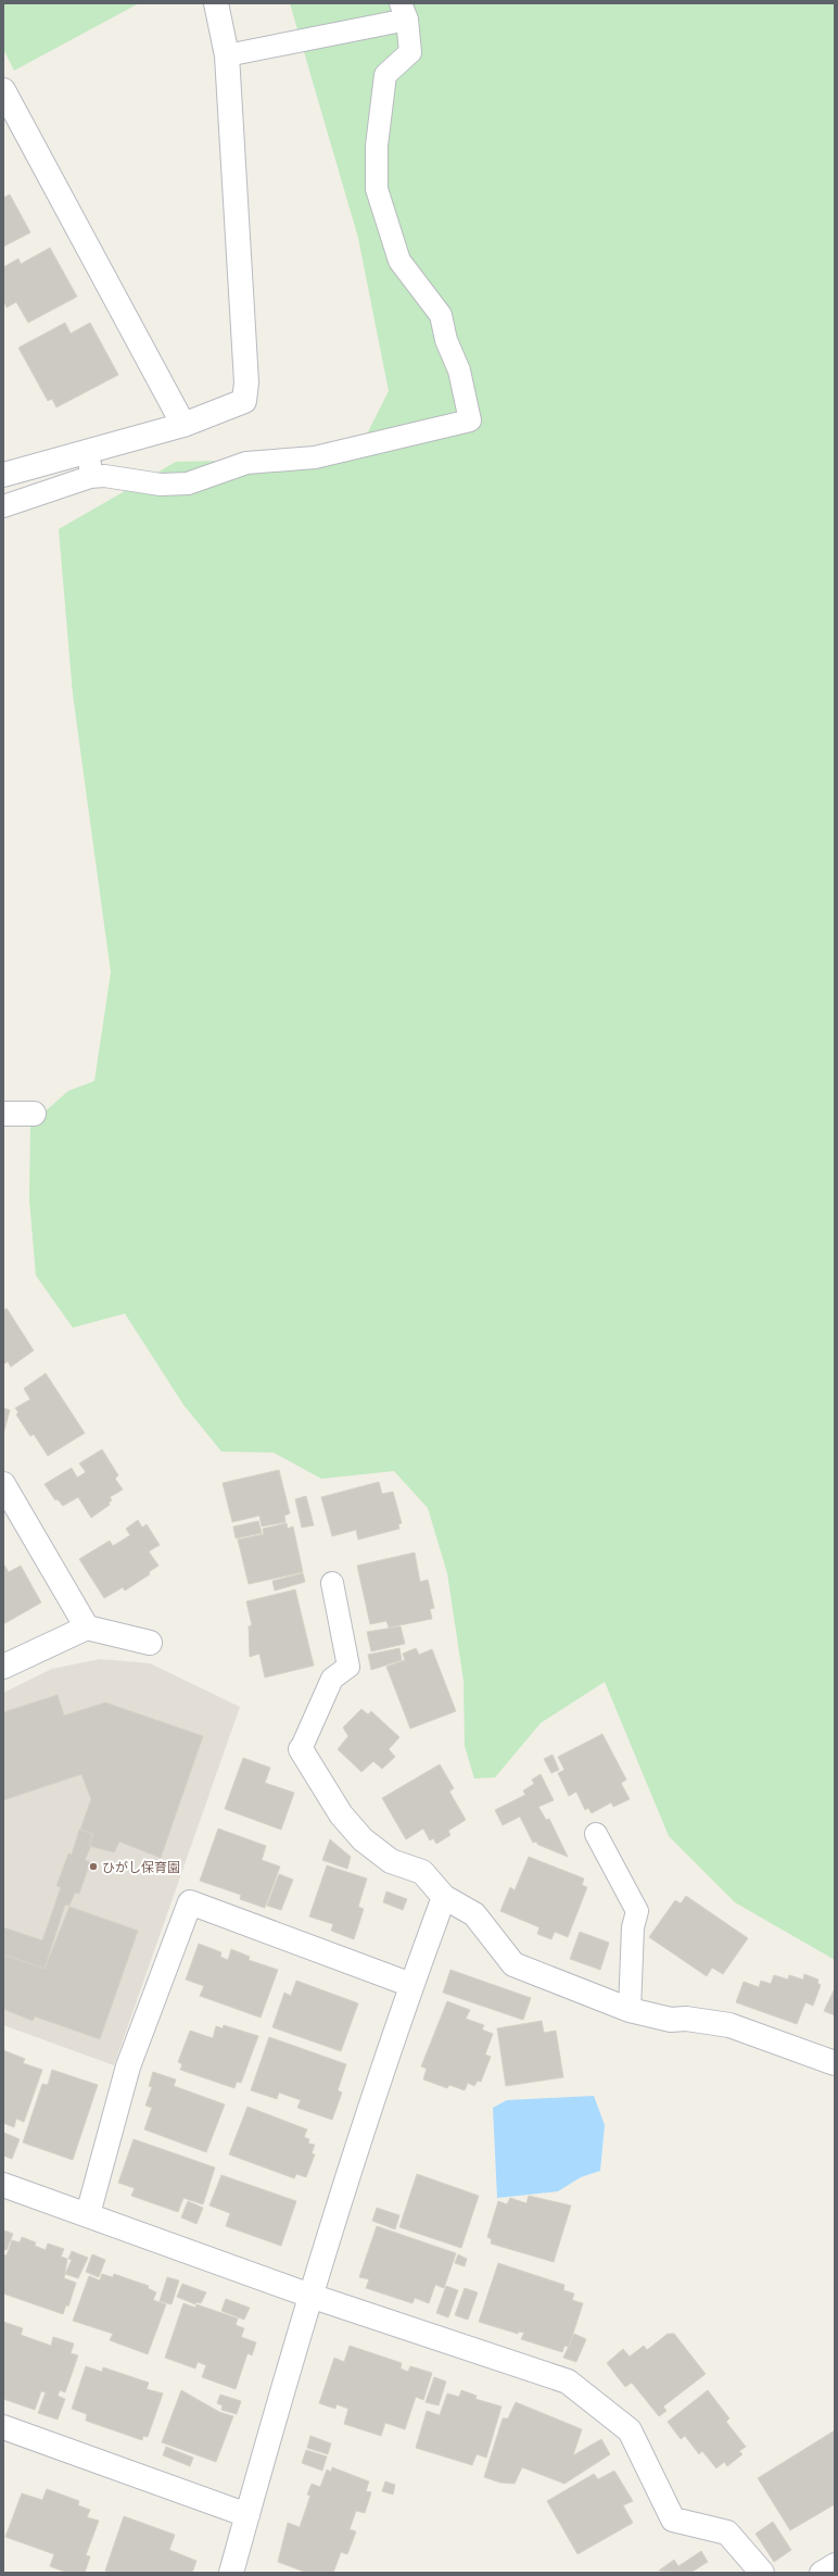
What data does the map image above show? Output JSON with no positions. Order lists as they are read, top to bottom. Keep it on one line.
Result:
{"places":["ひがし保育園"]}
